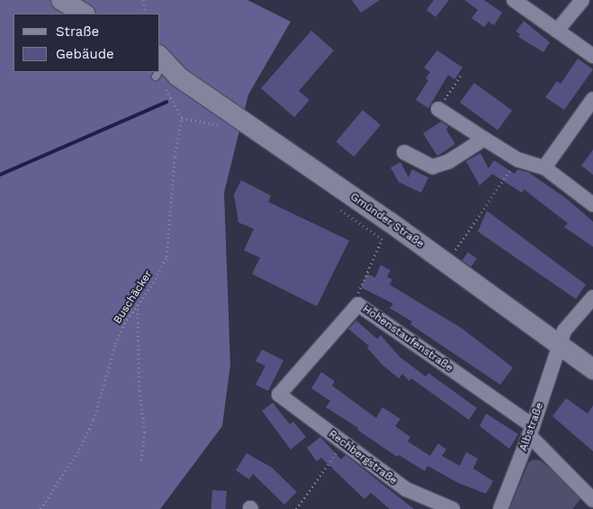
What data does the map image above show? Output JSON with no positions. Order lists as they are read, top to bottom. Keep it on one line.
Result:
{"streets":{"street":["Gmünder Straße","Hohenstaufenstraße","Albstraße","Rechbergstraße"],"path":["Buschäcker"]},"crossings":[["Gmünder Straße","Albstraße"],["Hohenstaufenstraße","Albstraße"],["Hohenstaufenstraße","Rechbergstraße"]],"legend":["Straße","Gebäude"]}
